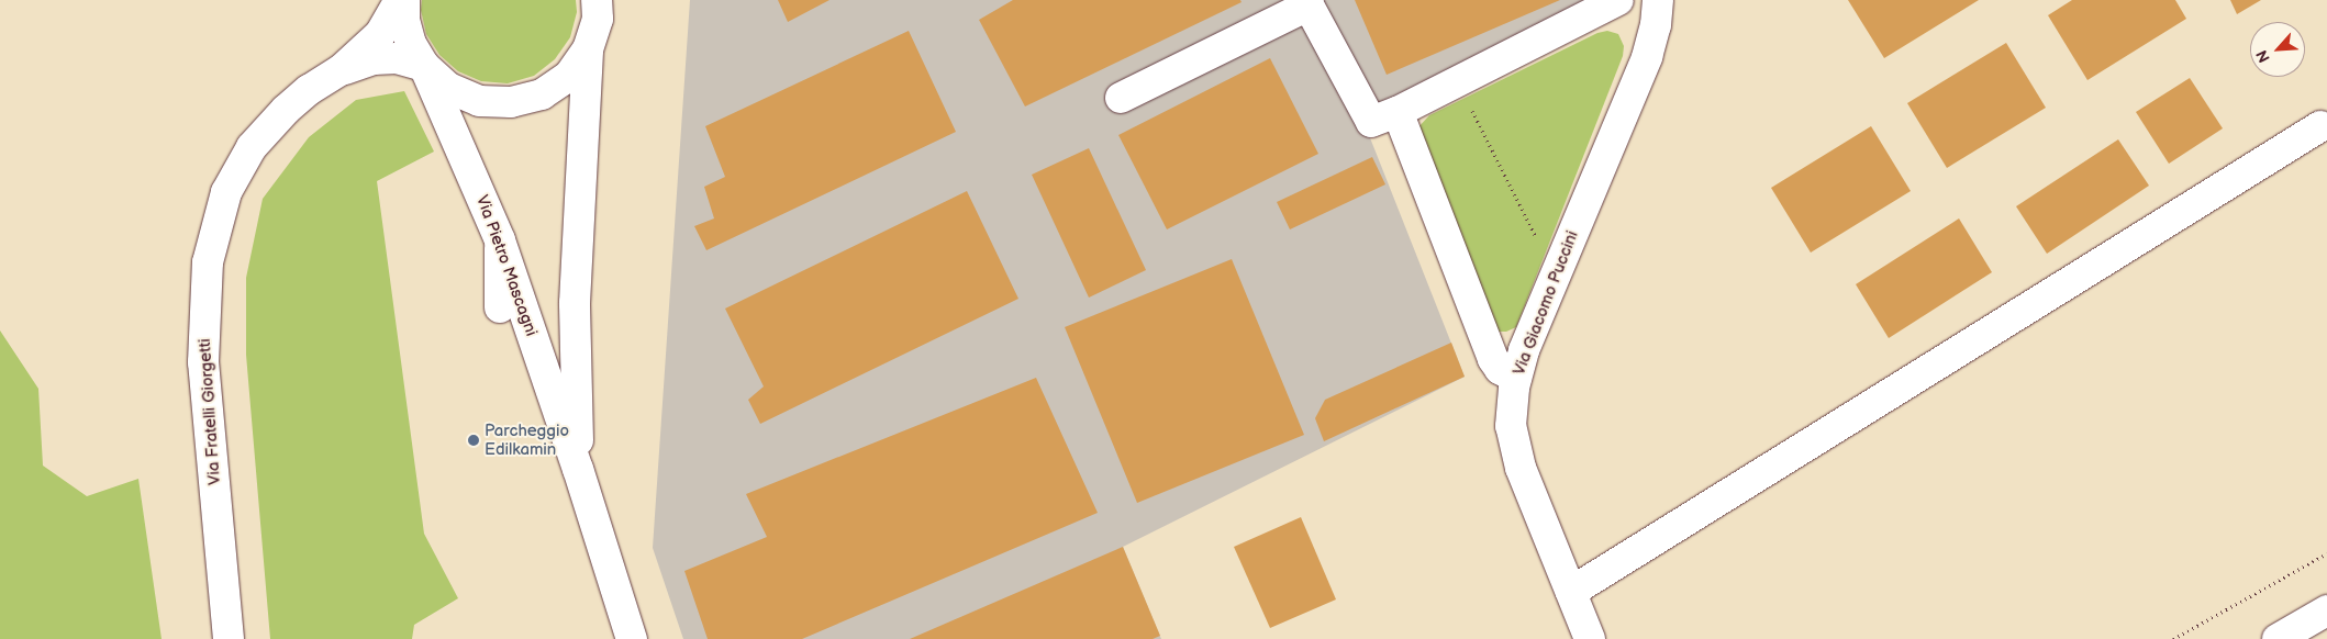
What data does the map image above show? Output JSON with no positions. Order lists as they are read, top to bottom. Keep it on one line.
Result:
{"streets":{"street":["Via Pietro Mascagni","Via Giacomo Puccini","Via Fratelli Giorgetti"]},"crossings":[["Via Pietro Mascagni","Via Fratelli Giorgetti"]],"places":["Parcheggio Edilkamin"],"north":"bottom left"}
